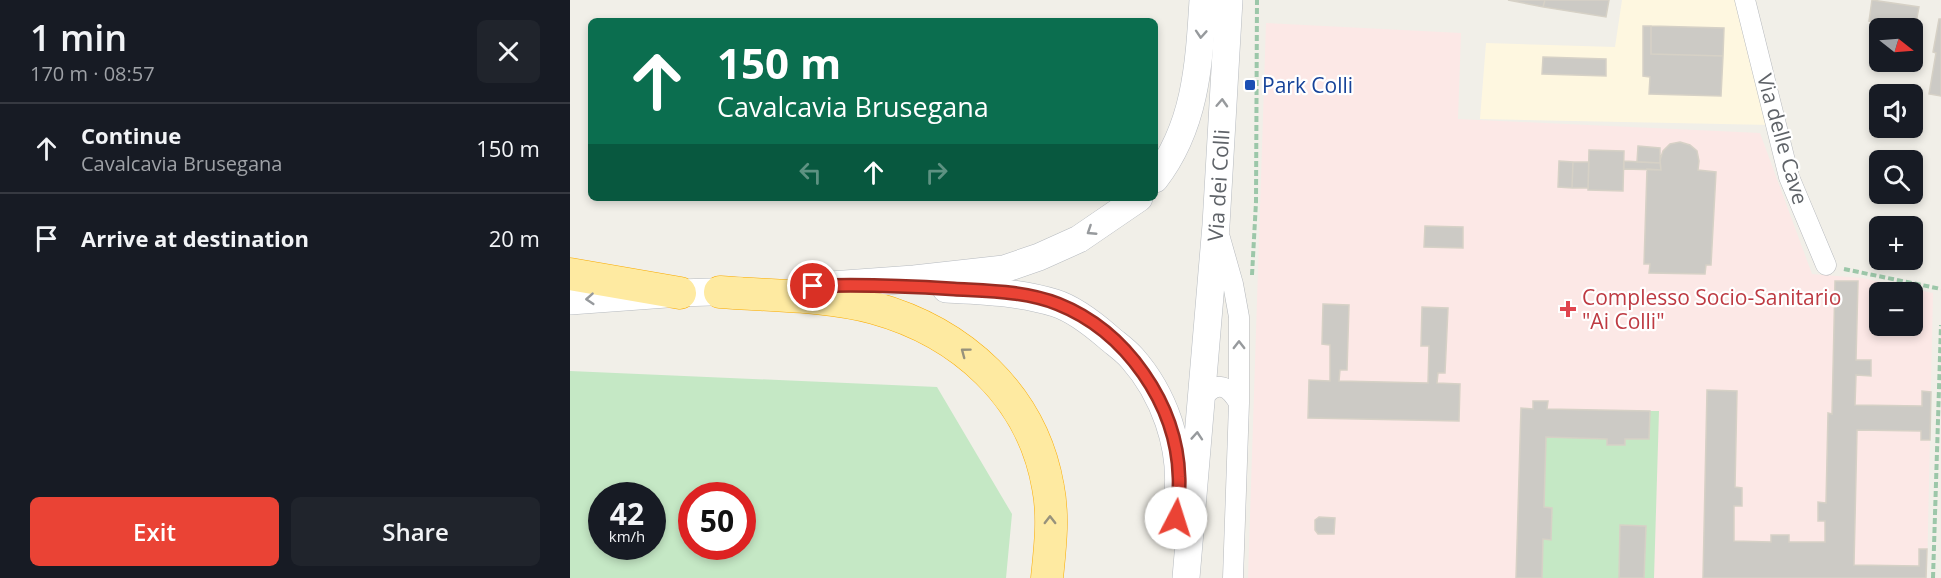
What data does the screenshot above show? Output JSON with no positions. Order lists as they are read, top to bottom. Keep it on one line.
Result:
{"streets":{"main road":["Via dei Colli"],"street":["Via delle Cave"]},"places":{"transit":["Park Colli"],"health":["Complesso Socio-Sanitario \"Ai Colli\""]},"north":"right","page":{"heading":["1 min","170 m · 08:57"],"map_buttons":["+","−"],"turn":["150 m","Cavalcavia Brusegana"],"list":[{"name":"Continue","note":"Cavalcavia Brusegana","value":"150 m"},{"name":"Arrive at destination","value":"20 m"}],"speed":"42 km/h","limit":"50","buttons":["Exit","Share"]}}
